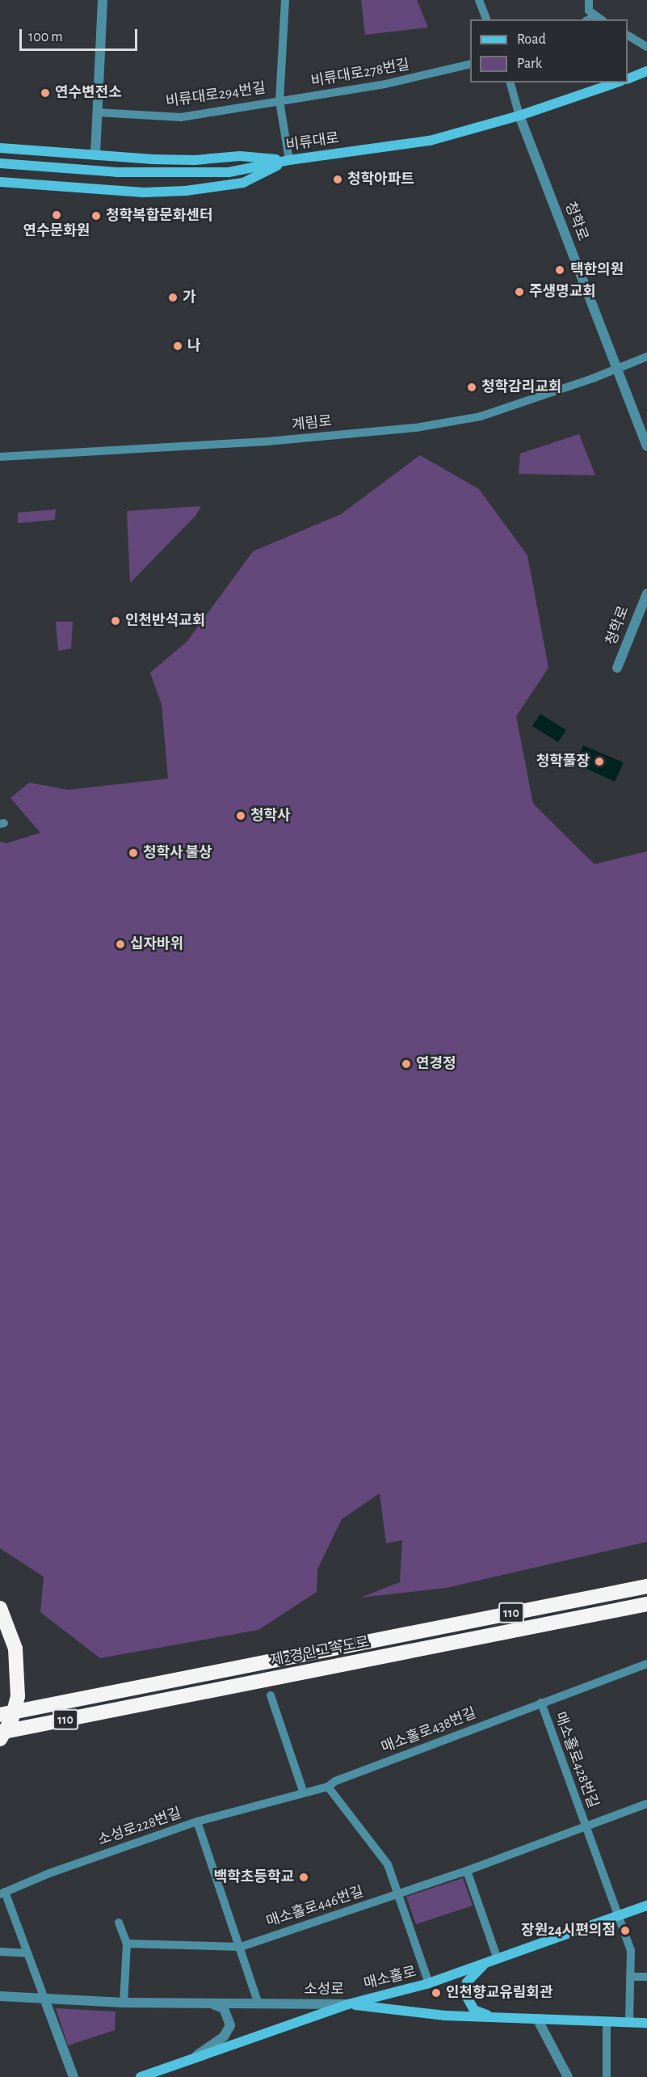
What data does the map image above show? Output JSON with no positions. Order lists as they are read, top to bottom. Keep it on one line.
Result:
{"streets":{"highway":["110","제2경인고속도로"],"main road":["비류대로","매소홀로","소성로"],"street":["비류대로278번길","비류대로294번길","청학로","계림로","매소홀로438번길","매소홀로428번길","소성로228번길","매소홀로446번길"]},"crossings":[["비류대로278번길","비류대로294번길"],["비류대로","청학로"],["청학로","계림로"],["매소홀로438번길","매소홀로428번길"],["매소홀로428번길","매소홀로446번길"],["매소홀로428번길","매소홀로"],["매소홀로428번길","소성로"],["소성로228번길","매소홀로446번길"],["소성로228번길","소성로"],["매소홀로","소성로"]],"places":["연수변전소","청학아파트","연수문화원","청학복합문화센터","택한의원","주생명교회","가","나","청학감리교회","인천반석교회","청학풀장","청학사","청학사 불상","십자바위","연경정","백학초등학교","장원24시편의점","인천향교유림회관"],"legend":["Road","Park"],"scale_bar":"100 m"}
